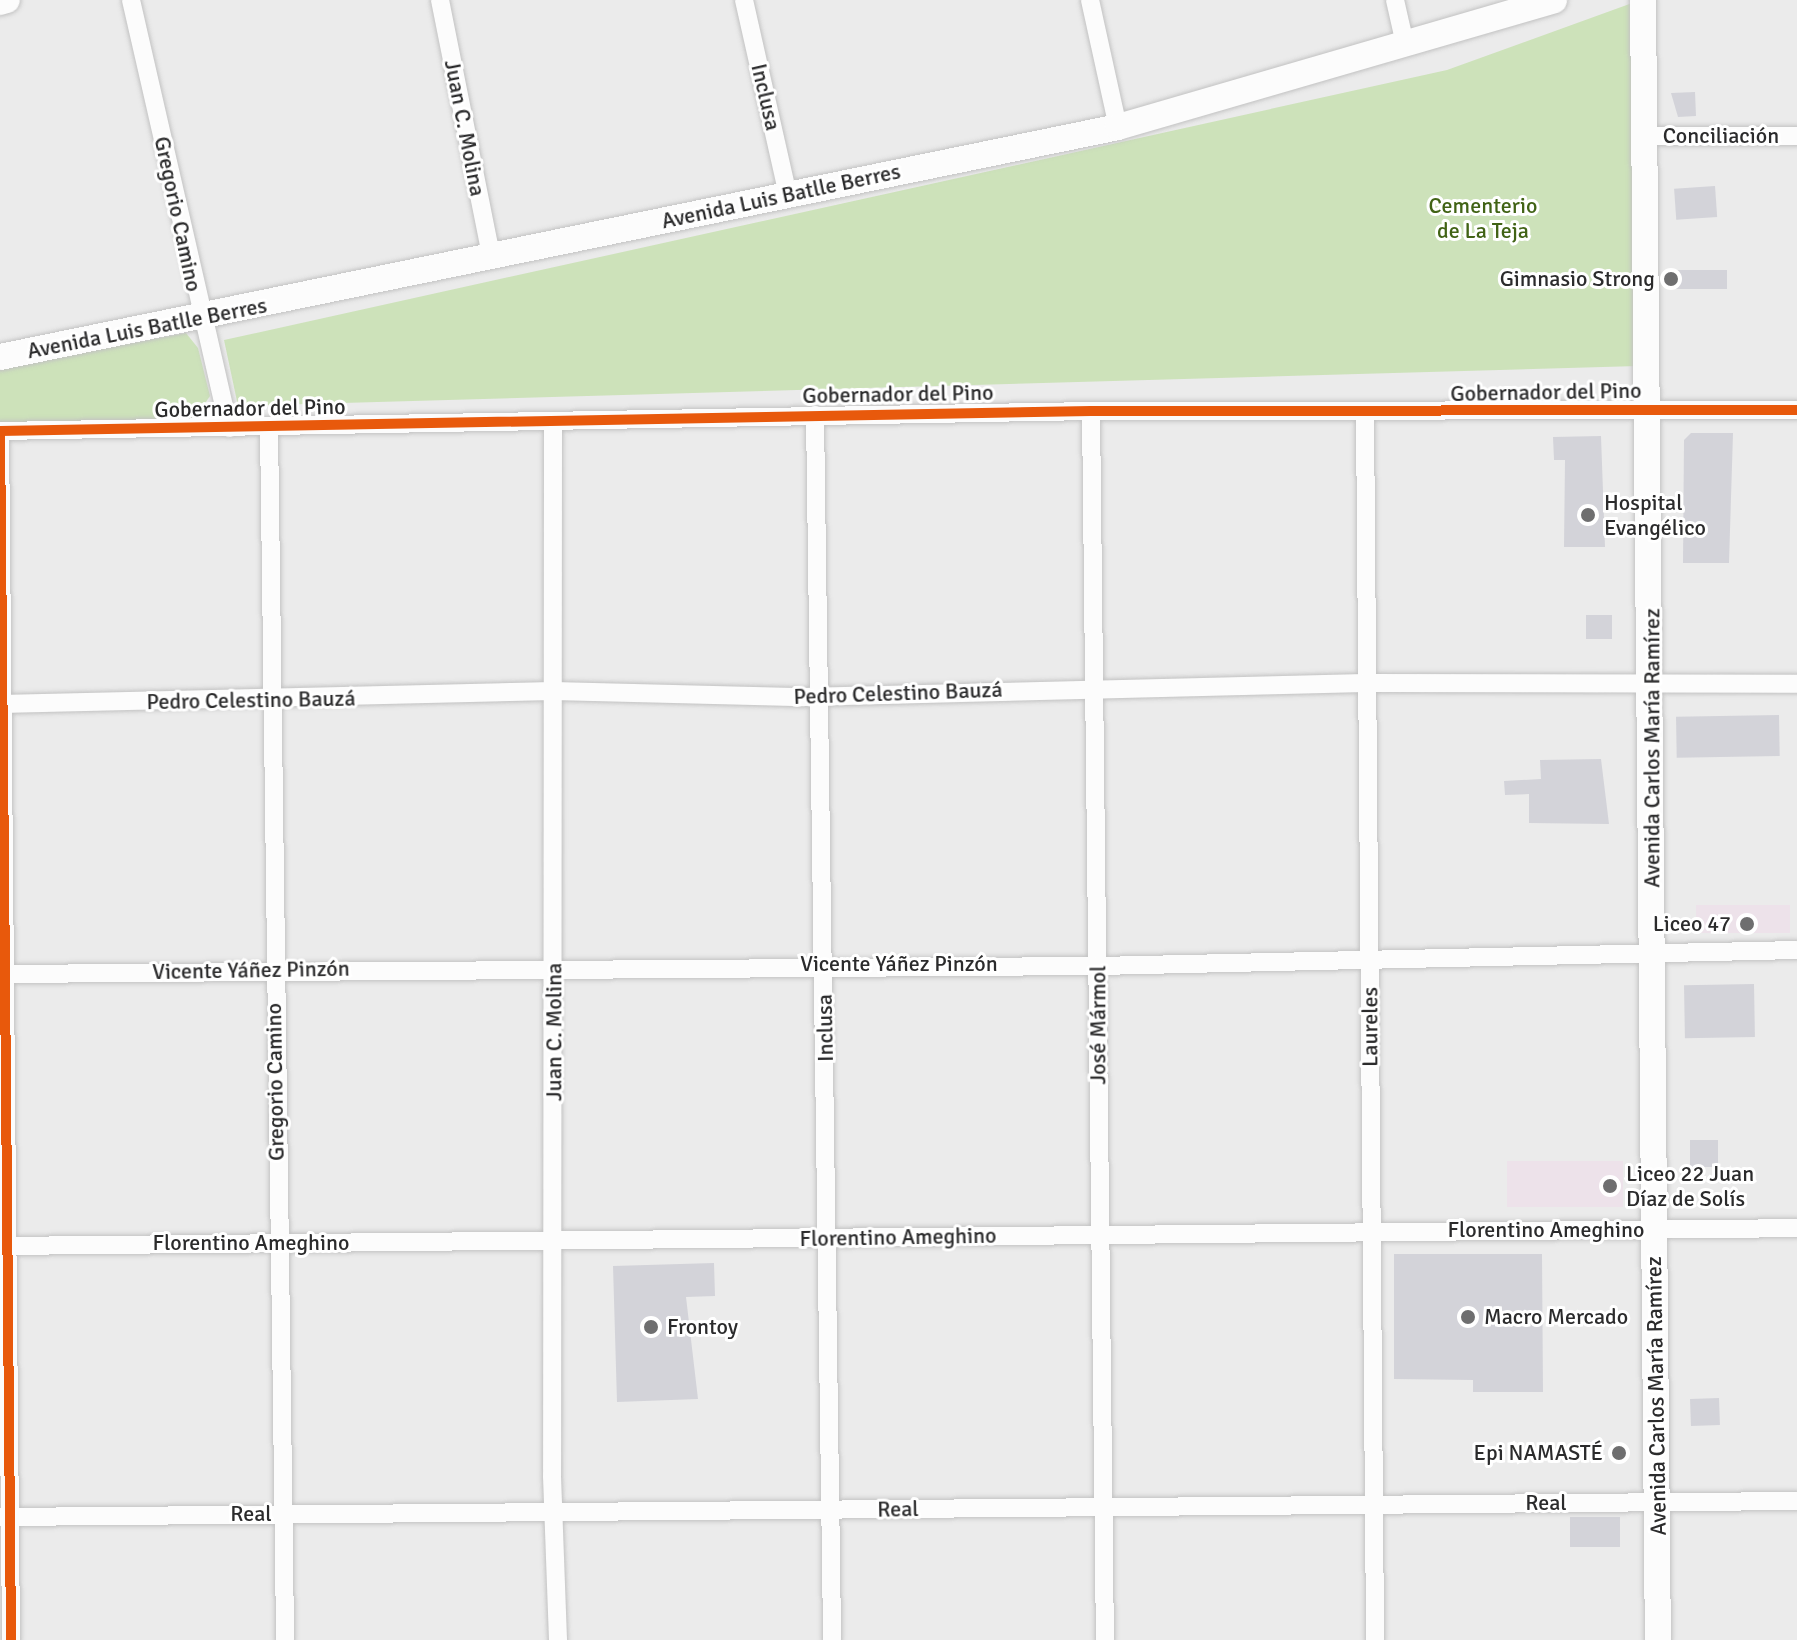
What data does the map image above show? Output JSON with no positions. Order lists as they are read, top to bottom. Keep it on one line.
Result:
{"streets":{"main road":["Avenida Luis Batlle Berres","Avenida Carlos María Ramírez"],"street":["Inclusa","Juan C. Molina","Conciliación","Gregorio Camino","Gobernador del Pino","Pedro Celestino Bauzá","Vicente Yáñez Pinzón","José Mármol","Laureles","Florentino Ameghino","Real"]},"crossings":[["Inclusa","Avenida Luis Batlle Berres"],["Inclusa","Gobernador del Pino"],["Inclusa","Pedro Celestino Bauzá"],["Inclusa","Vicente Yáñez Pinzón"],["Inclusa","Florentino Ameghino"],["Inclusa","Real"],["Juan C. Molina","Avenida Luis Batlle Berres"],["Juan C. Molina","Gobernador del Pino"],["Juan C. Molina","Pedro Celestino Bauzá"],["Juan C. Molina","Vicente Yáñez Pinzón"],["Juan C. Molina","Florentino Ameghino"],["Juan C. Molina","Real"],["Conciliación","Avenida Carlos María Ramírez"],["Avenida Luis Batlle Berres","Gregorio Camino"],["Gregorio Camino","Gobernador del Pino"],["Gregorio Camino","Pedro Celestino Bauzá"],["Gregorio Camino","Vicente Yáñez Pinzón"],["Gregorio Camino","Florentino Ameghino"],["Gregorio Camino","Real"],["Gobernador del Pino","Avenida Carlos María Ramírez"],["Gobernador del Pino","José Mármol"],["Gobernador del Pino","Laureles"],["Pedro Celestino Bauzá","Avenida Carlos María Ramírez"],["Pedro Celestino Bauzá","José Mármol"],["Pedro Celestino Bauzá","Laureles"],["Avenida Carlos María Ramírez","Vicente Yáñez Pinzón"],["Avenida Carlos María Ramírez","Florentino Ameghino"],["Avenida Carlos María Ramírez","Real"],["Vicente Yáñez Pinzón","José Mármol"],["Vicente Yáñez Pinzón","Laureles"],["José Mármol","Florentino Ameghino"],["José Mármol","Real"],["Laureles","Florentino Ameghino"],["Laureles","Real"]],"parks":["Cementerio de La Teja"],"places":["Gimnasio Strong","Hospital Evangélico","Liceo 47","Liceo 22 Juan Díaz de Solís","Macro Mercado","Frontoy","Epi NAMASTÉ"]}
